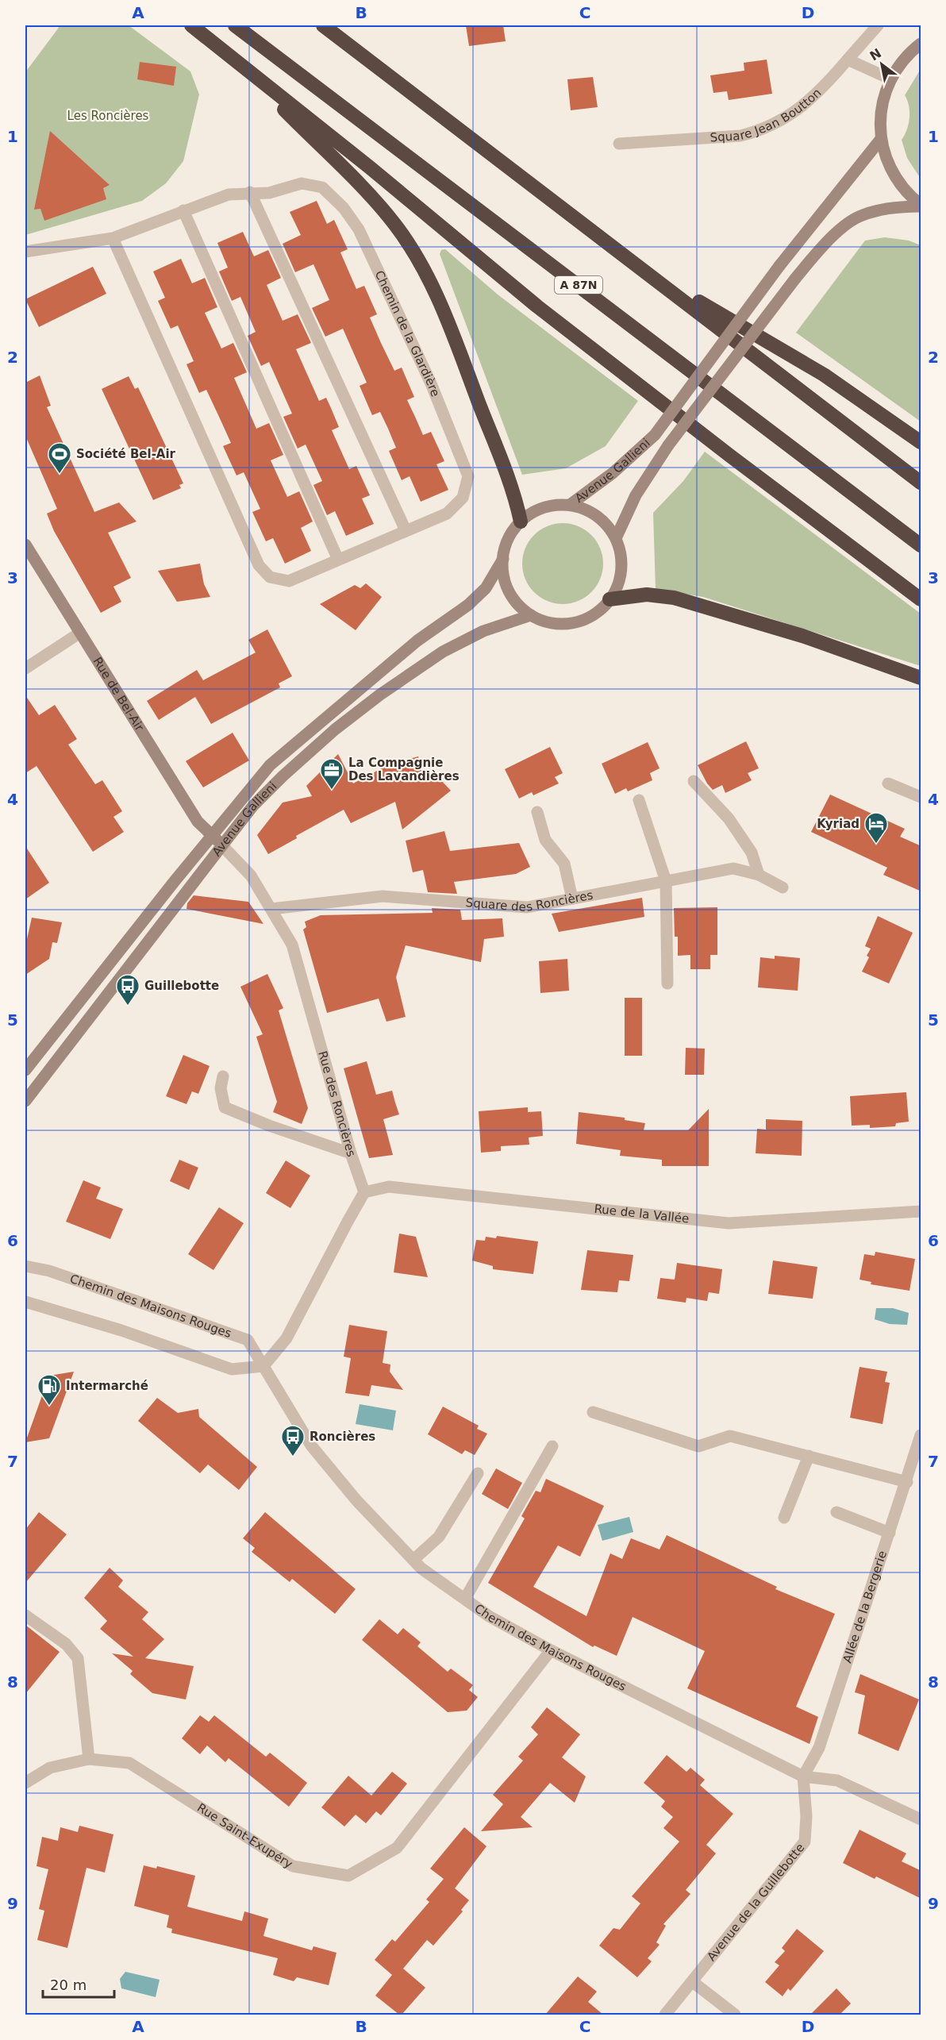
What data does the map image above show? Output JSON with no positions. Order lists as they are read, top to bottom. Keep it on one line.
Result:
{"streets":{"highway":["A 87N"],"main road":["Avenue Gallieni","Rue de Bel-Air"],"street":["Square Jean Boutton","Chemin de la Glardière","Square des Roncières","Rue des Roncières","Rue de la Vallée","Chemin des Maisons Rouges","Allée de la Bergerie","Rue Saint-Exupéry","Avenue de la Guillebotte"]},"crossings":[["Avenue Gallieni","Rue de Bel-Air"],["Avenue Gallieni","Rue des Roncières"],["Rue de Bel-Air","Rue des Roncières"],["Square des Roncières","Rue des Roncières"],["Rue des Roncières","Rue de la Vallée"],["Chemin des Maisons Rouges","Allée de la Bergerie"],["Chemin des Maisons Rouges","Rue Saint-Exupéry"],["Chemin des Maisons Rouges","Avenue de la Guillebotte"],["Allée de la Bergerie","Avenue de la Guillebotte"]],"parks":["Les Roncières"],"places":{"sports":["Société Bel-Air"],"office":["La Compagnie Des Lavandières"],"hotel":["Kyriad"],"bus stop":["Guillebotte","Roncières"],"fuel station":["Intermarché"]},"scale_bar":"20 m","north":"top left","grid":{"columns":["A","B","C","D"],"rows":["1","2","3","4","5","6","7","8","9"]}}
